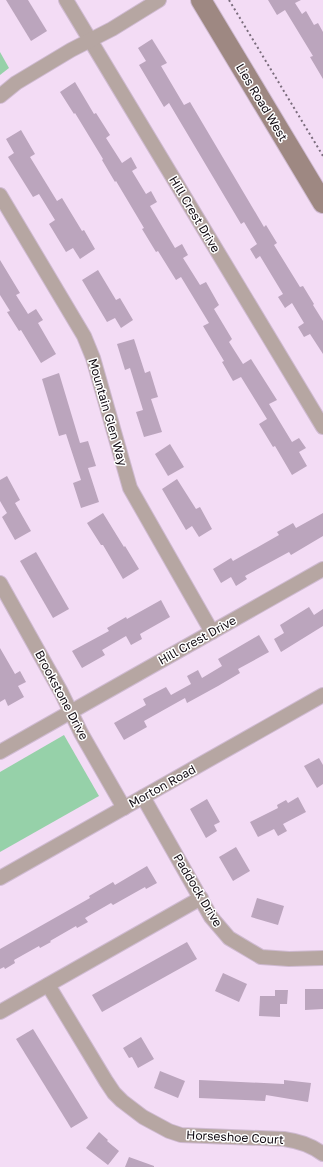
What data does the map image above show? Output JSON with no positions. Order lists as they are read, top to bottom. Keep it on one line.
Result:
{"streets":{"street":["Lies Road West","Hill Crest Drive","Mountain Glen Way","Brookstone Drive","Morton Road","Paddock Drive","Horseshoe Court"]},"crossings":[["Hill Crest Drive","Mountain Glen Way"],["Hill Crest Drive","Brookstone Drive"],["Brookstone Drive","Morton Road"],["Morton Road","Paddock Drive"]]}
